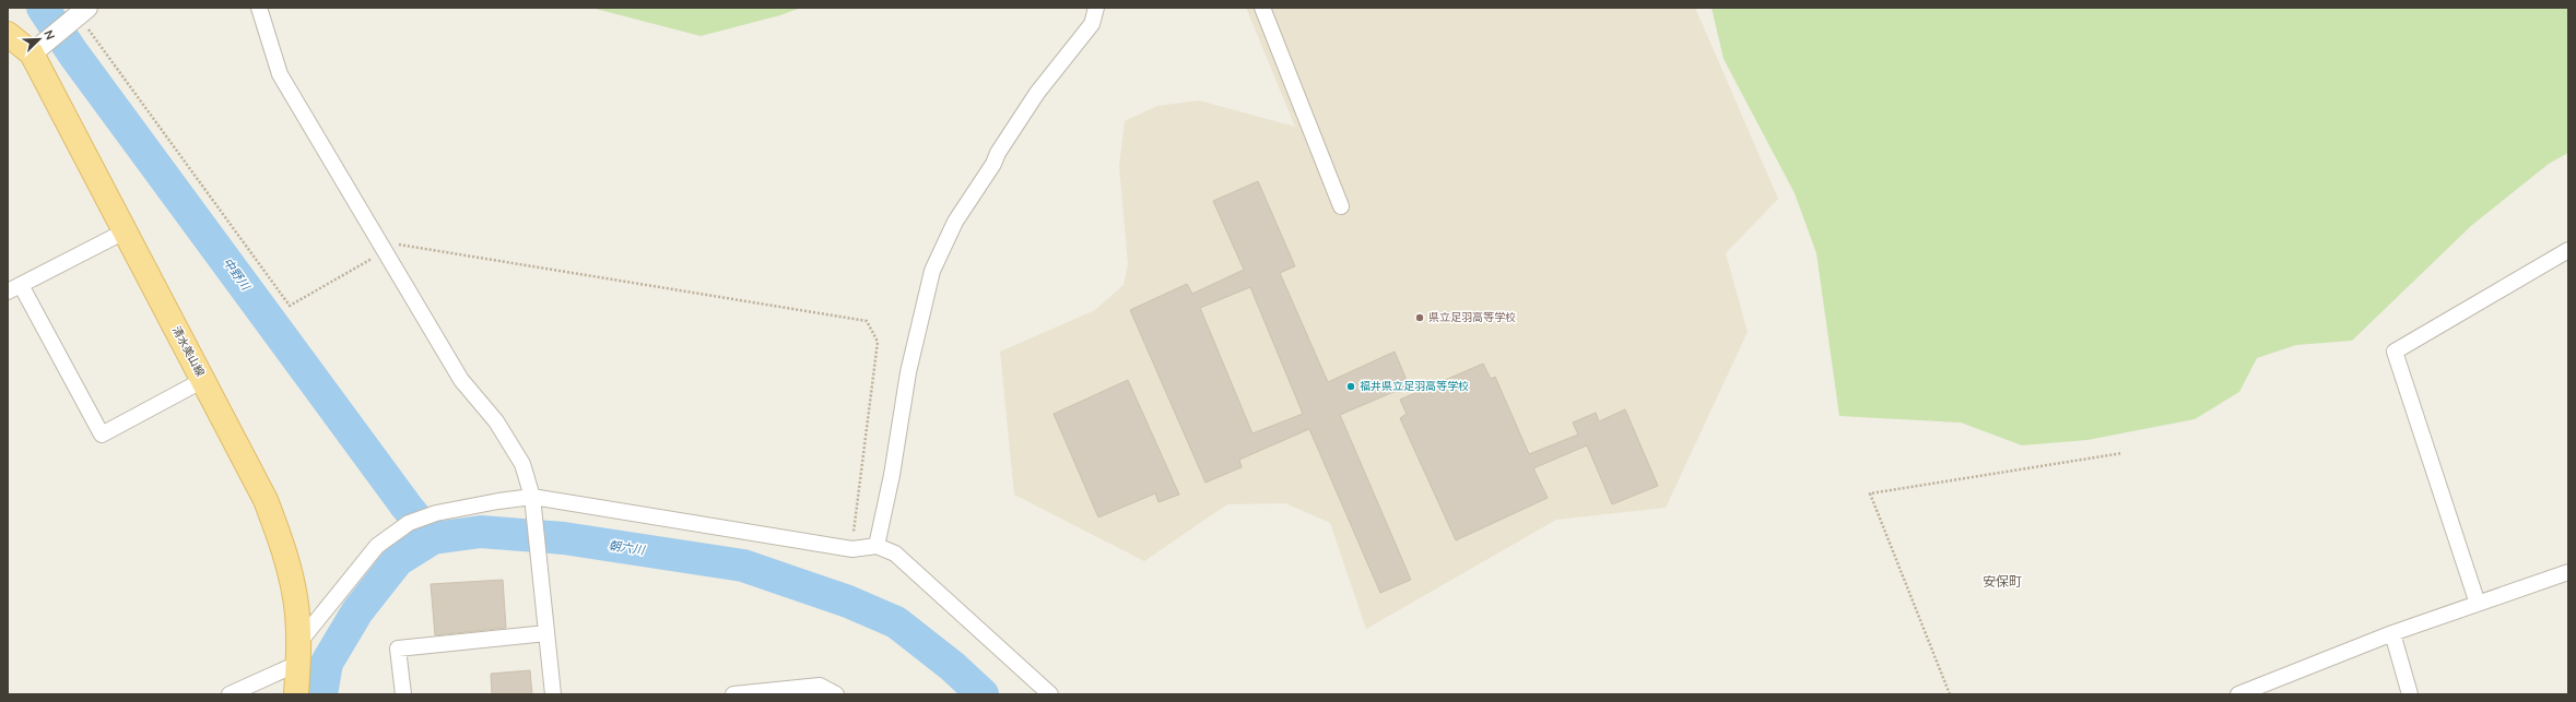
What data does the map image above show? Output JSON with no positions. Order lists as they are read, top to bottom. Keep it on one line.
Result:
{"streets":{"main road":["清水美山線"]},"districts":["安保町"],"water":["中野川","朝六川"],"places":["県立足羽高等学校","福井県立足羽高等学校"],"north":"top right"}
